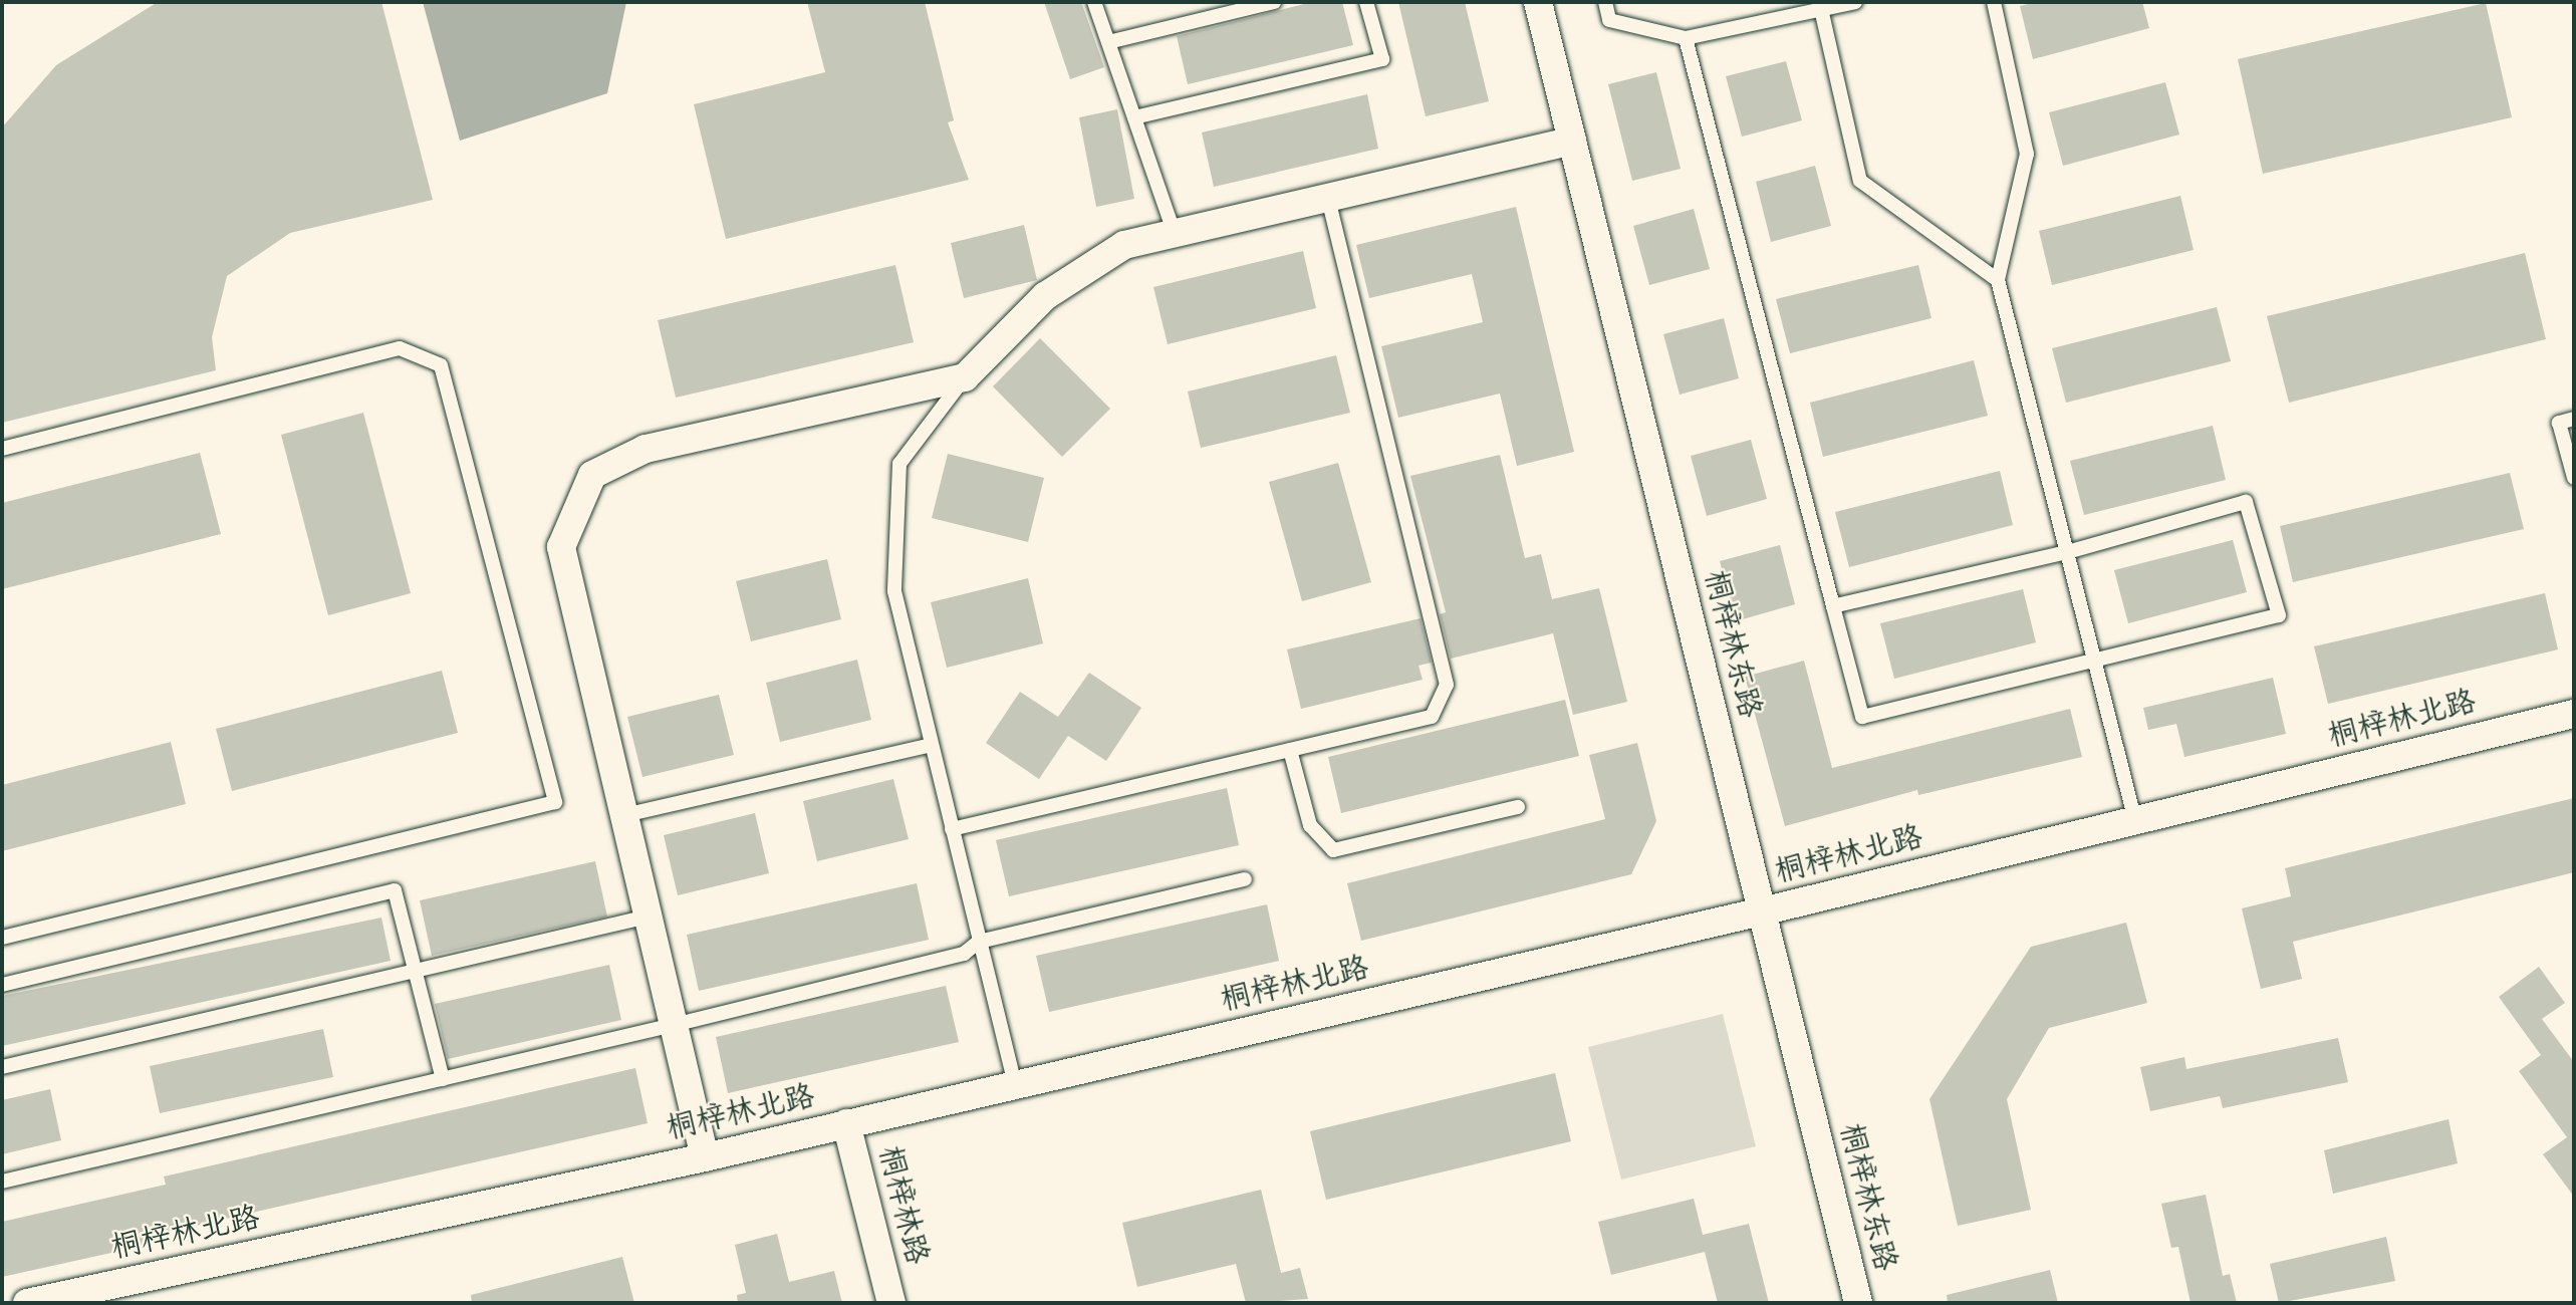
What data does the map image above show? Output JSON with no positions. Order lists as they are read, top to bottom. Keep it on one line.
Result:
{"streets":{"street":["桐梓林东路","桐梓林北路","桐梓林路"]},"crossings":[["桐梓林东路","桐梓林北路"],["桐梓林北路","桐梓林路"]]}
